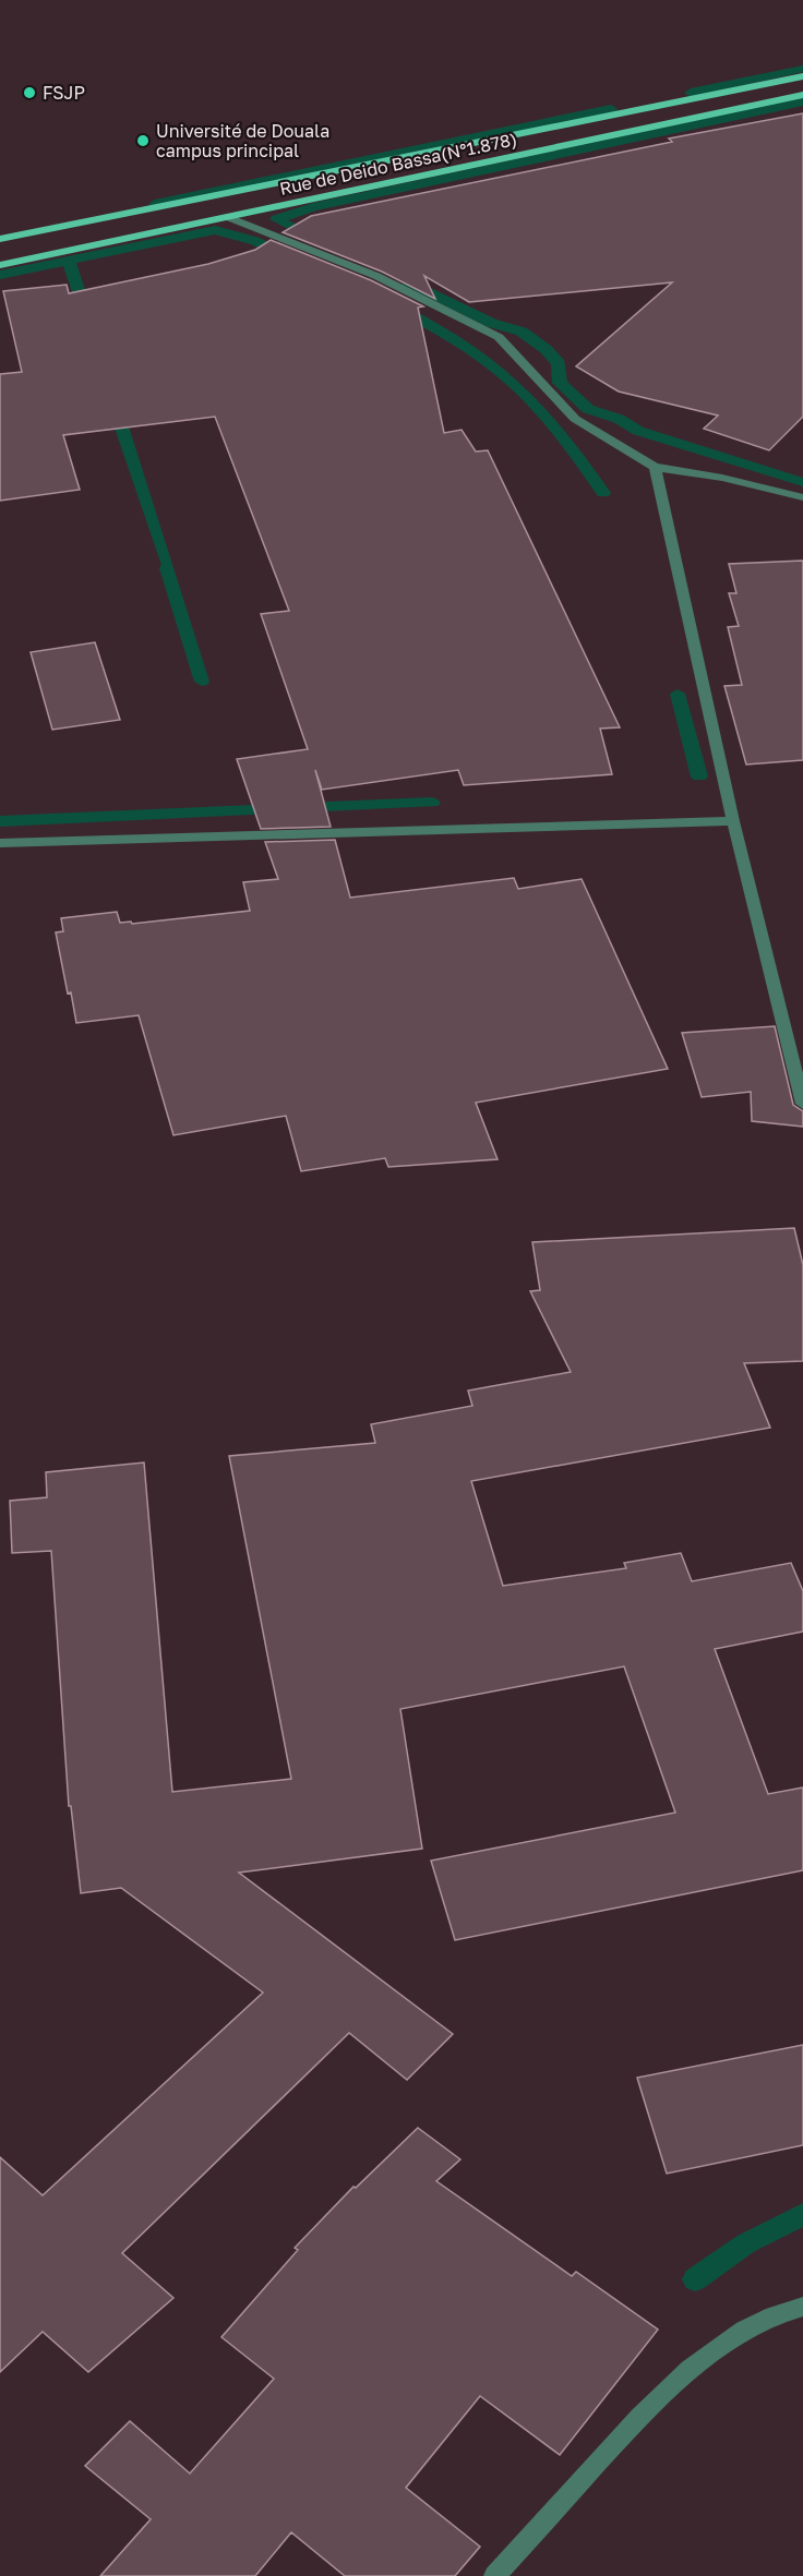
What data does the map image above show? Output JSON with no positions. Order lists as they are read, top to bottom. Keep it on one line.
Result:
{"streets":{"main road":["Rue de Deido Bassa(N°1.878)"]},"places":["FSJP","Université de Douala campus principal"]}
